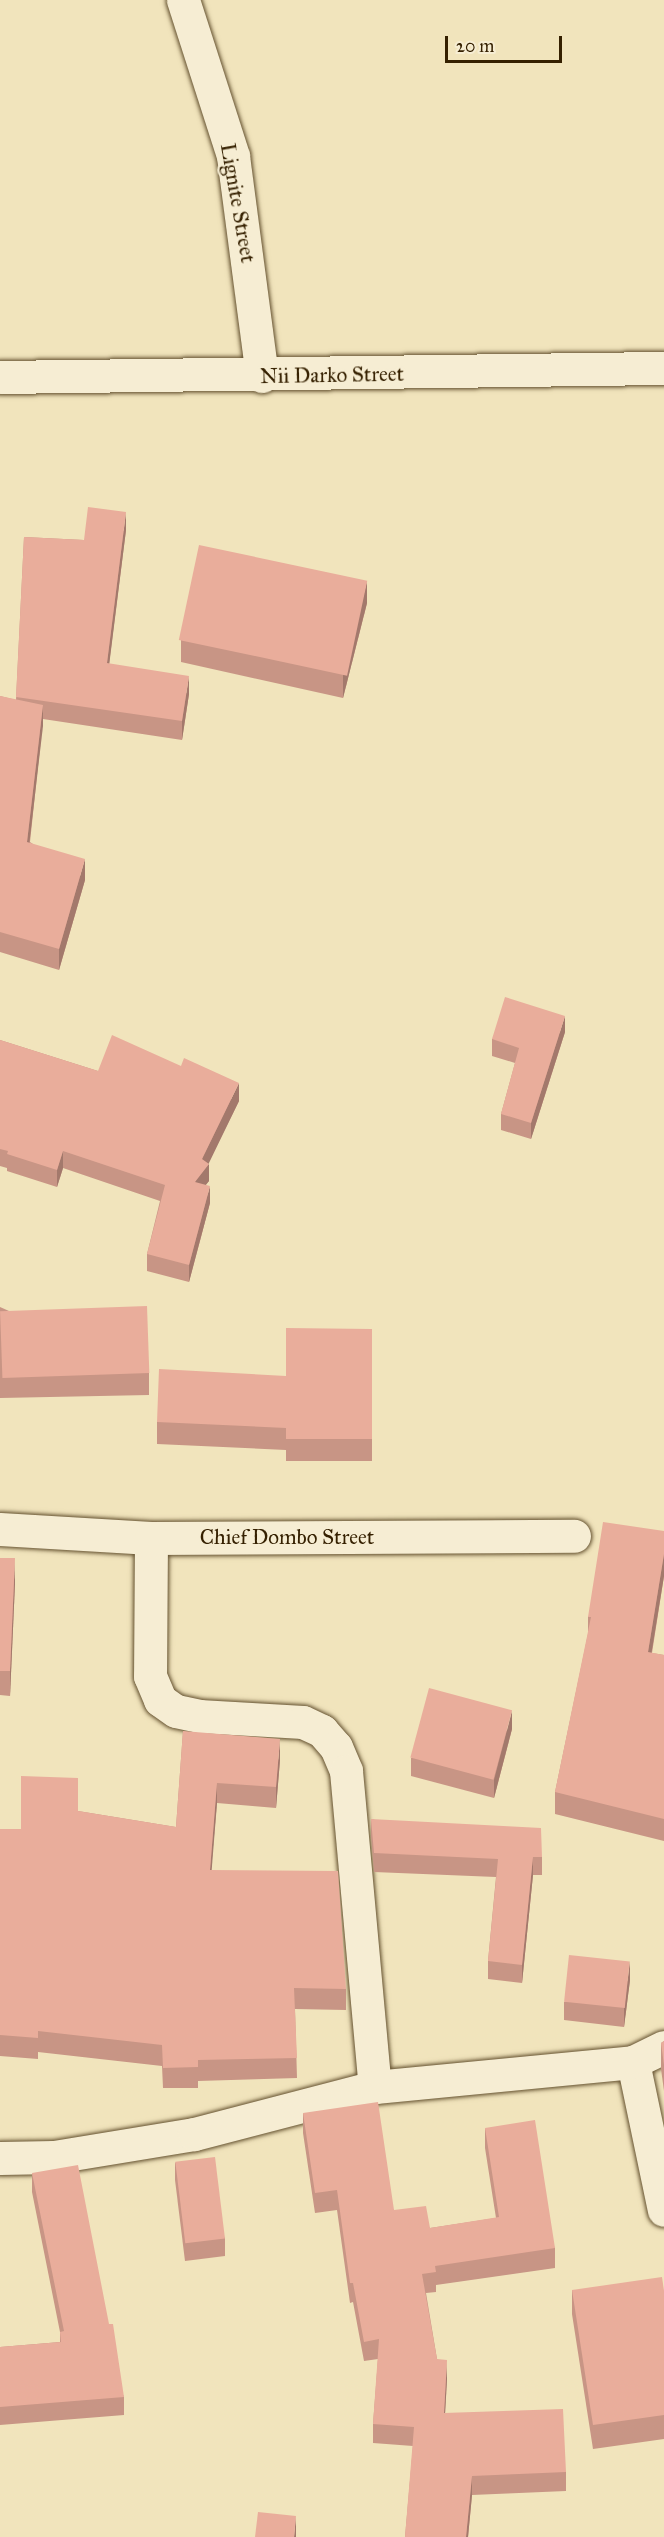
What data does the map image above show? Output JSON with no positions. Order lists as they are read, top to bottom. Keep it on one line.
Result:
{"streets":{"street":["Lignite Street","Nii Darko Street","Chief Dombo Street"]},"crossings":[["Lignite Street","Nii Darko Street"]],"scale_bar":"20 m"}
